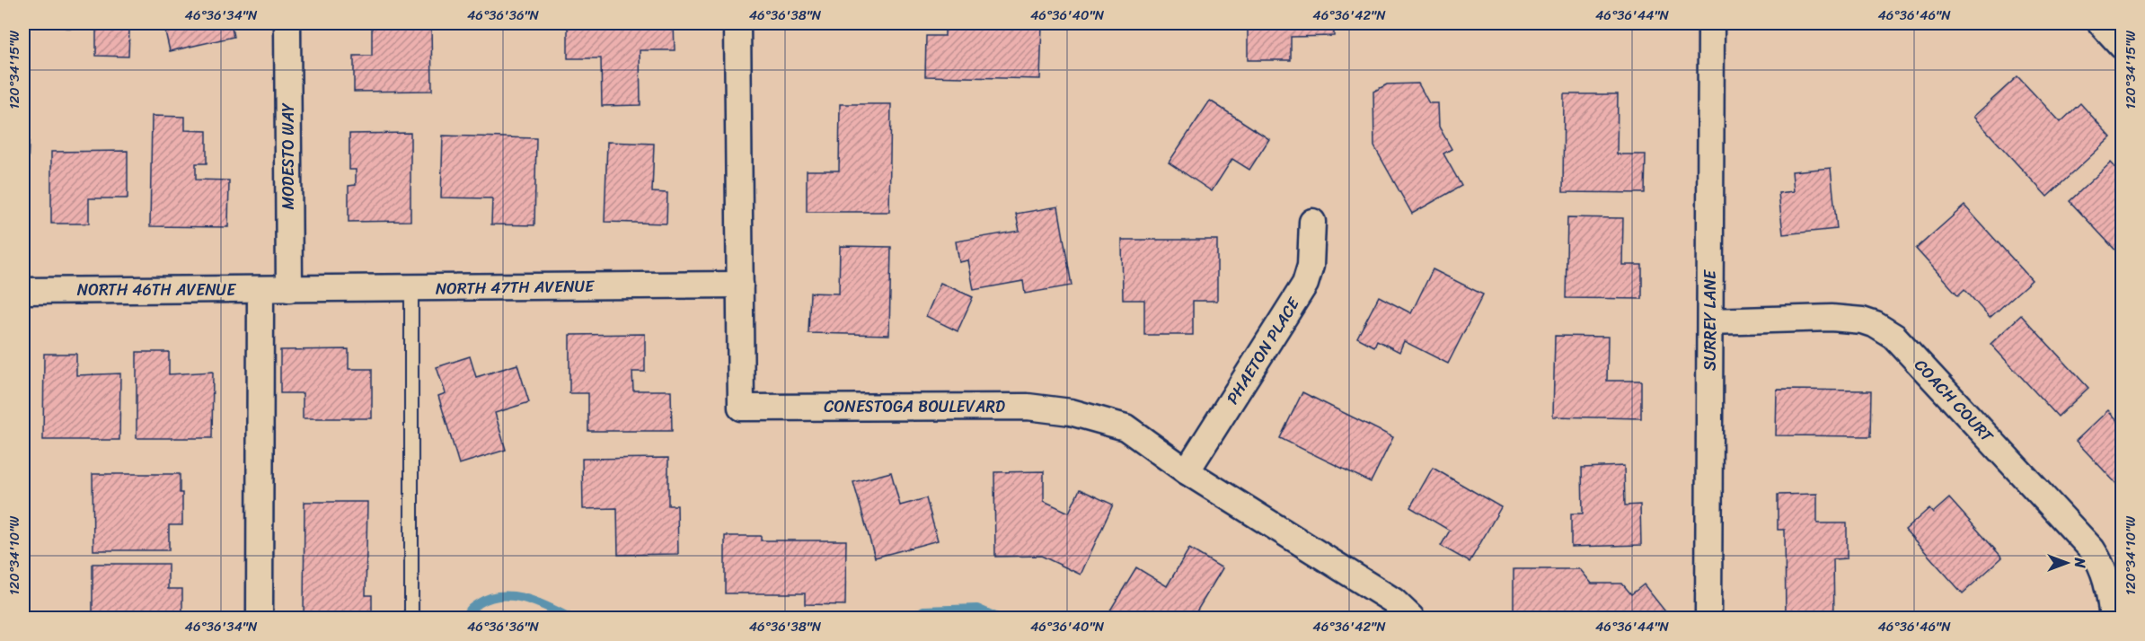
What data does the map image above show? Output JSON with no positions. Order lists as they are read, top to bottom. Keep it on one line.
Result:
{"streets":{"street":["MODESTO WAY","NORTH 47TH AVENUE","NORTH 46TH AVENUE","SURREY LANE","PHAETON PLACE","COACH COURT","CONESTOGA BOULEVARD"]},"crossings":[["MODESTO WAY","NORTH 47TH AVENUE"],["MODESTO WAY","NORTH 46TH AVENUE"],["NORTH 47TH AVENUE","NORTH 46TH AVENUE"],["NORTH 47TH AVENUE","CONESTOGA BOULEVARD"],["SURREY LANE","COACH COURT"],["PHAETON PLACE","CONESTOGA BOULEVARD"]],"north":"right","coordinates":["46°36'34\"N","46°36'36\"N","46°36'38\"N","46°36'40\"N","46°36'42\"N","46°36'44\"N","46°36'46\"N","120°34'15\"W","120°34'10\"W"]}
